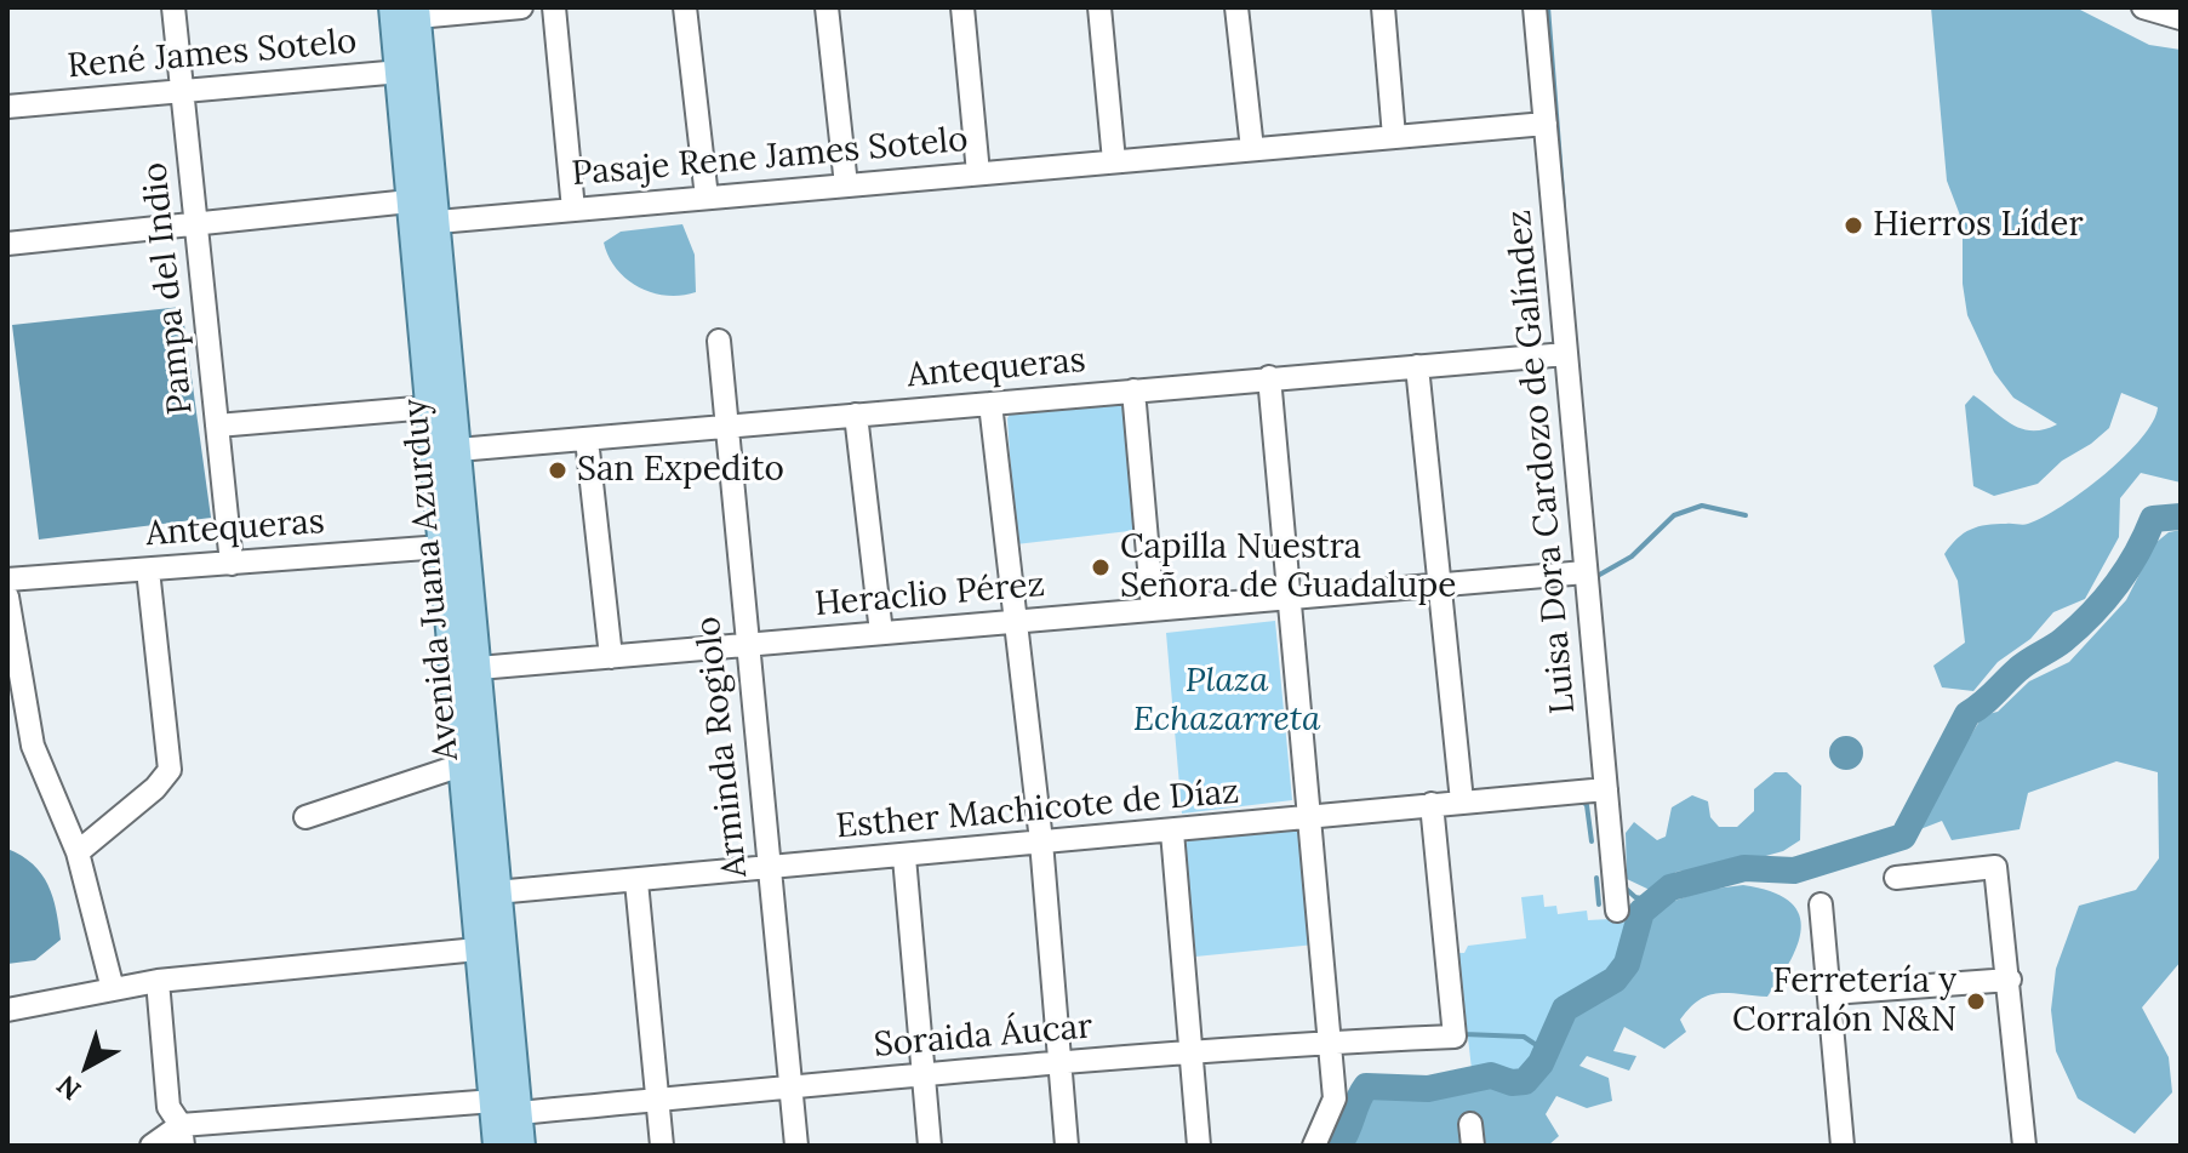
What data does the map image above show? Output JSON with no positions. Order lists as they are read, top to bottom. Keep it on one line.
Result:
{"streets":{"main road":["Avenida Juana Azurduy"],"street":["René James Sotelo","Pasaje Rene James Sotelo","Pampa del Indio","Antequeras","Luisa Dora Cardozo de Galíndez","Heraclio Pérez","Arminda Rogiolo","Esther Machicote de Díaz","Soraida Áucar"]},"crossings":[["René James Sotelo","Pampa del Indio"],["René James Sotelo","Avenida Juana Azurduy"],["Pasaje Rene James Sotelo","Luisa Dora Cardozo de Galíndez"],["Pasaje Rene James Sotelo","Avenida Juana Azurduy"],["Pampa del Indio","Antequeras"],["Antequeras","Luisa Dora Cardozo de Galíndez"],["Antequeras","Avenida Juana Azurduy"],["Antequeras","Arminda Rogiolo"],["Luisa Dora Cardozo de Galíndez","Heraclio Pérez"],["Luisa Dora Cardozo de Galíndez","Esther Machicote de Díaz"],["Avenida Juana Azurduy","Heraclio Pérez"],["Avenida Juana Azurduy","Esther Machicote de Díaz"],["Avenida Juana Azurduy","Soraida Áucar"],["Heraclio Pérez","Arminda Rogiolo"],["Arminda Rogiolo","Esther Machicote de Díaz"],["Arminda Rogiolo","Soraida Áucar"],["Esther Machicote de Díaz","Soraida Áucar"]],"parks":["Plaza Echazarreta"],"places":["Hierros Líder","San Expedito","Capilla Nuestra Señora de Guadalupe","Ferretería y Corralón N&N"],"north":"bottom left"}
